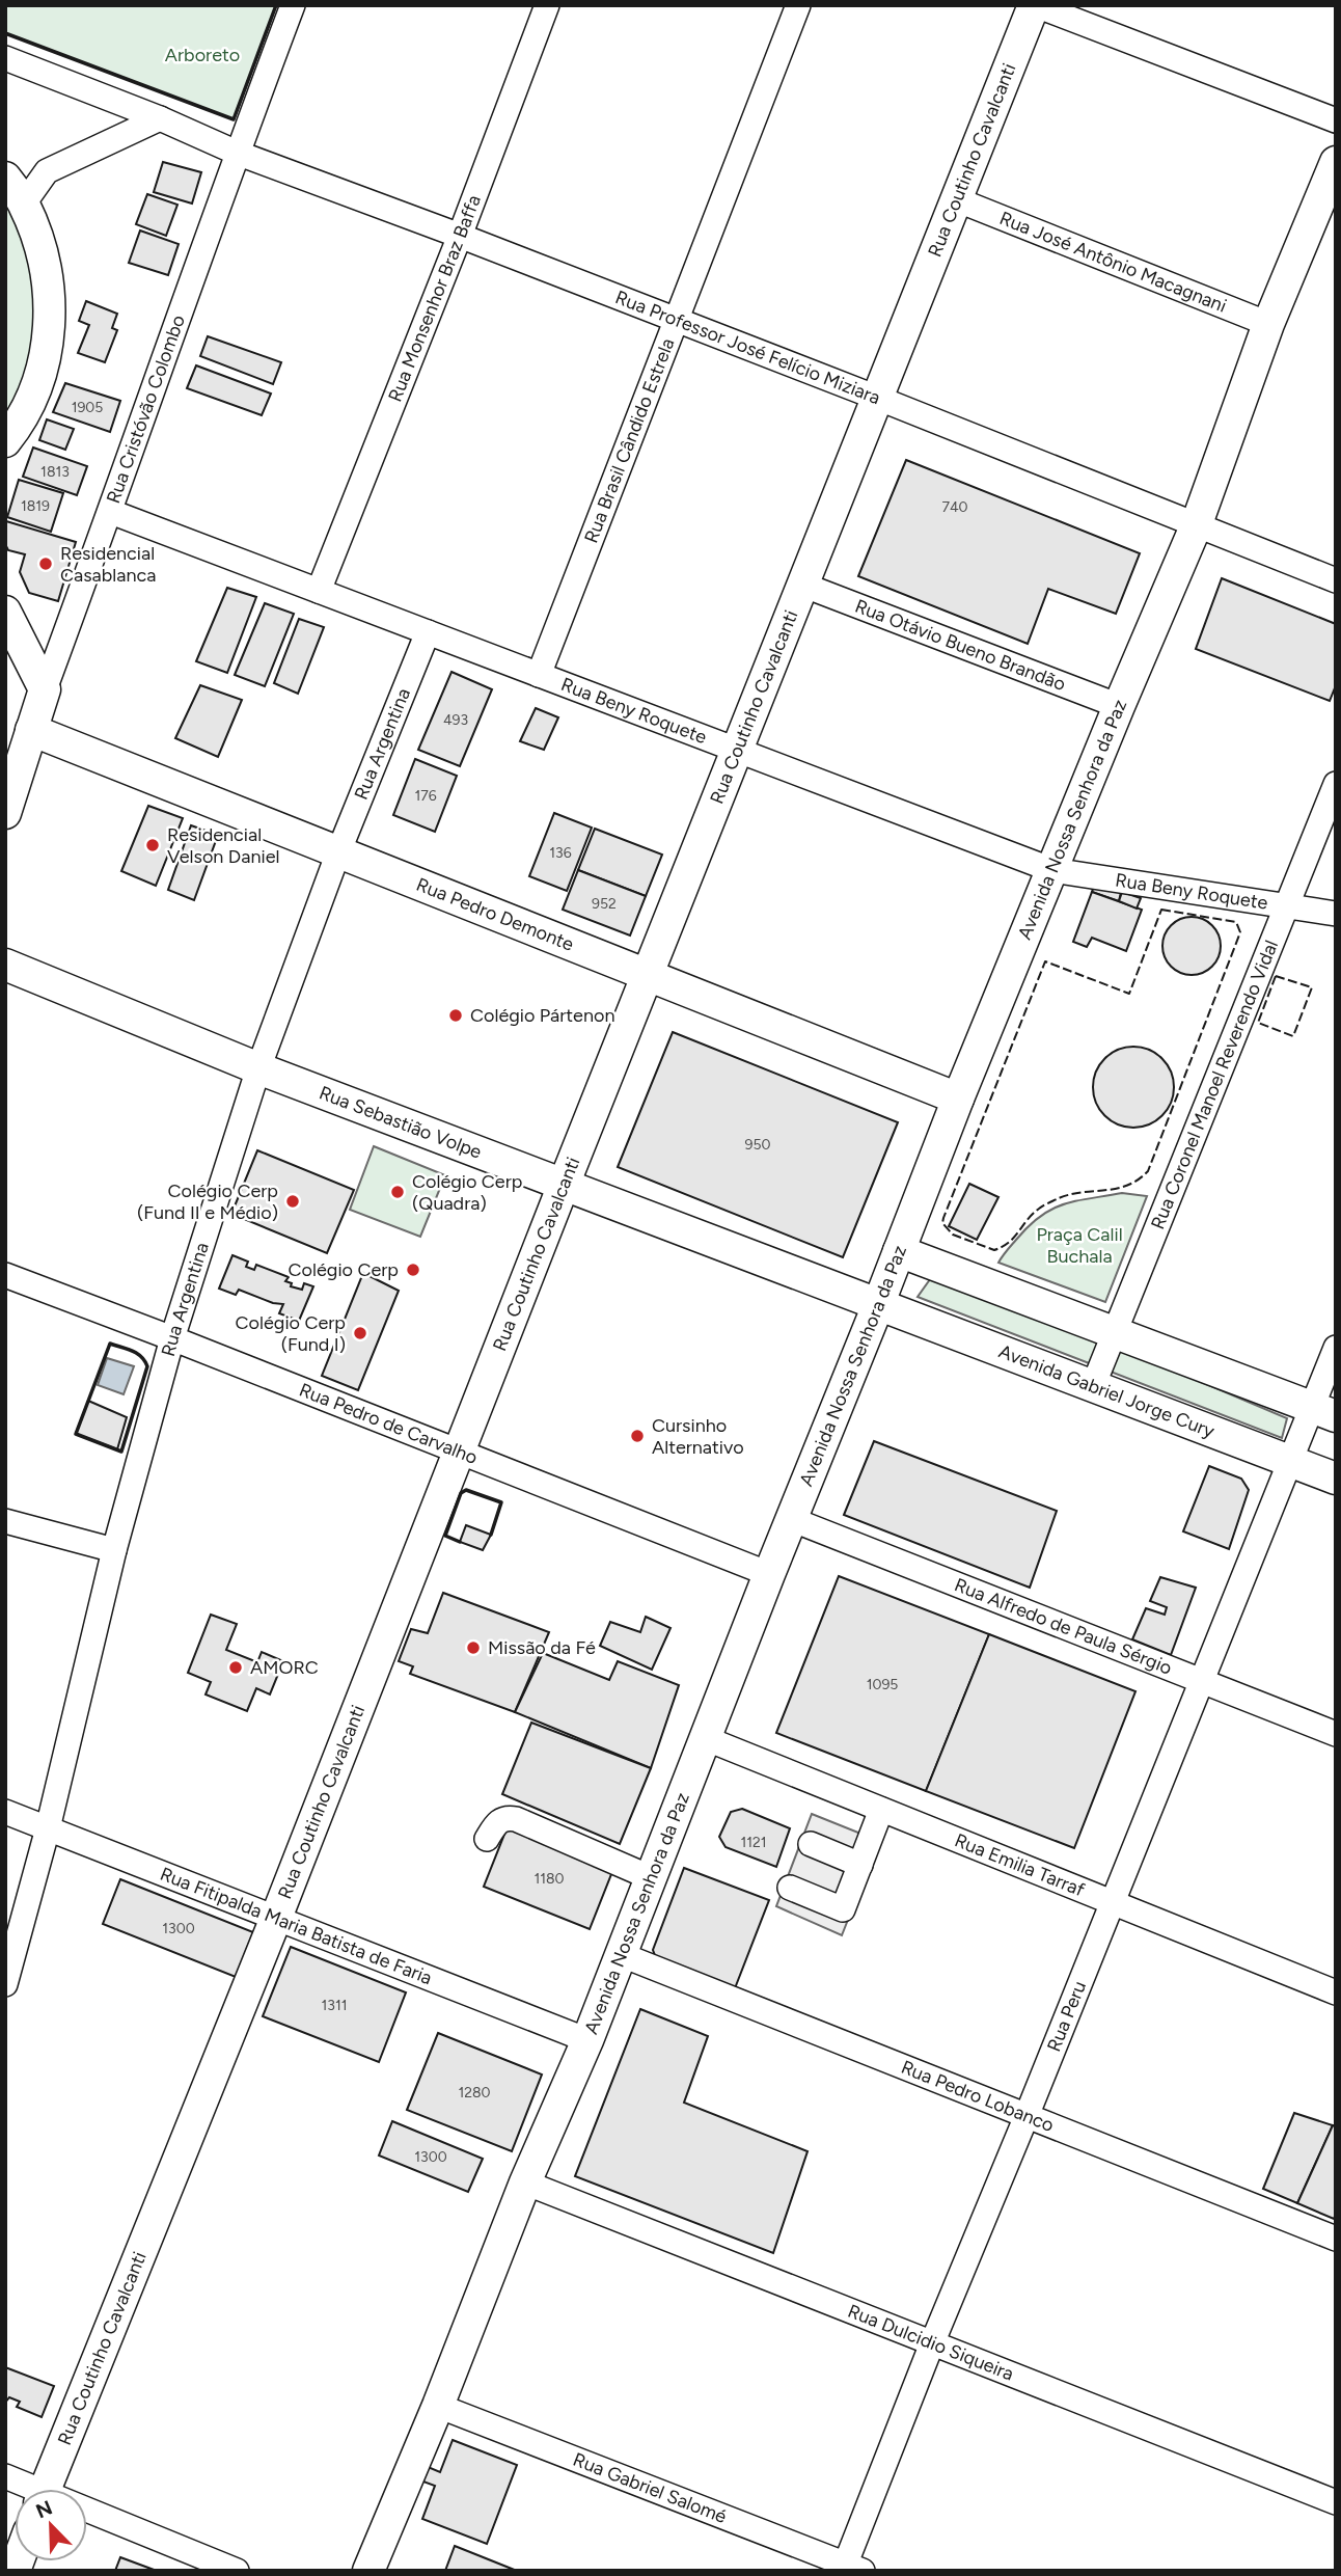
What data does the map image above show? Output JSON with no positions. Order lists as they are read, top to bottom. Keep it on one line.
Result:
{"streets":{"main road":["Rua Coutinho Cavalcanti","Rua Cristóvão Colombo","Avenida Nossa Senhora da Paz","Rua Pedro Demonte","Rua Sebastião Volpe","Avenida Gabriel Jorge Cury"],"street":["Rua José Antônio Macagnani","Rua Monsenhor Braz Baffa","Rua Professor José Felício Miziara","Rua Brasil Cândido Estrela","Rua Otávio Bueno Brandão","Rua Beny Roquete","Rua Argentina","Rua Coronel Manoel Reverendo Vidal","Rua Pedro de Carvalho","Rua Alfredo de Paula Sérgio","Rua Emilia Tarraf","Rua Fitipalda Maria Batista de Faria","Rua Peru","Rua Pedro Lobanco","Rua Dulcidio Siqueira","Rua Gabriel Salomé"]},"crossings":[["Rua Coutinho Cavalcanti","Rua José Antônio Macagnani"],["Rua Coutinho Cavalcanti","Rua Professor José Felício Miziara"],["Rua Coutinho Cavalcanti","Rua Otávio Bueno Brandão"],["Rua Coutinho Cavalcanti","Rua Beny Roquete"],["Rua Coutinho Cavalcanti","Rua Pedro Demonte"],["Rua Coutinho Cavalcanti","Rua Sebastião Volpe"],["Rua Coutinho Cavalcanti","Rua Pedro de Carvalho"],["Rua Coutinho Cavalcanti","Rua Fitipalda Maria Batista de Faria"],["Rua José Antônio Macagnani","Avenida Nossa Senhora da Paz"],["Rua Monsenhor Braz Baffa","Rua Professor José Felício Miziara"],["Rua Monsenhor Braz Baffa","Rua Beny Roquete"],["Rua Professor José Felício Miziara","Rua Cristóvão Colombo"],["Rua Professor José Felício Miziara","Rua Brasil Cândido Estrela"],["Rua Professor José Felício Miziara","Avenida Nossa Senhora da Paz"],["Rua Cristóvão Colombo","Rua Beny Roquete"],["Rua Cristóvão Colombo","Rua Pedro Demonte"],["Rua Brasil Cândido Estrela","Rua Beny Roquete"],["Rua Otávio Bueno Brandão","Avenida Nossa Senhora da Paz"],["Rua Beny Roquete","Rua Argentina"],["Rua Beny Roquete","Avenida Nossa Senhora da Paz"],["Rua Beny Roquete","Rua Coronel Manoel Reverendo Vidal"],["Rua Argentina","Rua Pedro Demonte"],["Rua Argentina","Rua Sebastião Volpe"],["Rua Argentina","Rua Pedro de Carvalho"],["Rua Argentina","Rua Fitipalda Maria Batista de Faria"],["Avenida Nossa Senhora da Paz","Rua Pedro Demonte"],["Avenida Nossa Senhora da Paz","Rua Sebastião Volpe"],["Avenida Nossa Senhora da Paz","Avenida Gabriel Jorge Cury"],["Avenida Nossa Senhora da Paz","Rua Pedro de Carvalho"],["Avenida Nossa Senhora da Paz","Rua Alfredo de Paula Sérgio"],["Avenida Nossa Senhora da Paz","Rua Emilia Tarraf"],["Avenida Nossa Senhora da Paz","Rua Fitipalda Maria Batista de Faria"],["Avenida Nossa Senhora da Paz","Rua Pedro Lobanco"],["Avenida Nossa Senhora da Paz","Rua Dulcidio Siqueira"],["Avenida Nossa Senhora da Paz","Rua Gabriel Salomé"],["Rua Coronel Manoel Reverendo Vidal","Avenida Gabriel Jorge Cury"],["Rua Sebastião Volpe","Avenida Gabriel Jorge Cury"],["Avenida Gabriel Jorge Cury","Rua Peru"],["Rua Alfredo de Paula Sérgio","Rua Peru"],["Rua Emilia Tarraf","Rua Peru"],["Rua Peru","Rua Pedro Lobanco"],["Rua Peru","Rua Dulcidio Siqueira"],["Rua Peru","Rua Gabriel Salomé"]],"parks":["Arboreto","Praça Calil Buchala"],"places":["Residencial Casablanca","Residencial Velson Daniel","Colégio Pártenon","Colégio Cerp (Quadra)","Colégio Cerp (Fund II e Médio)","Colégio Cerp","Colégio Cerp (Fund I)","Cursinho Alternativo","Missão da Fé","AMORC"],"house_numbers":["1905","1813","1819","740","493","176","136","952","950","1095","1121","1180","1300","1311","1280","1300"],"north":"top left"}
